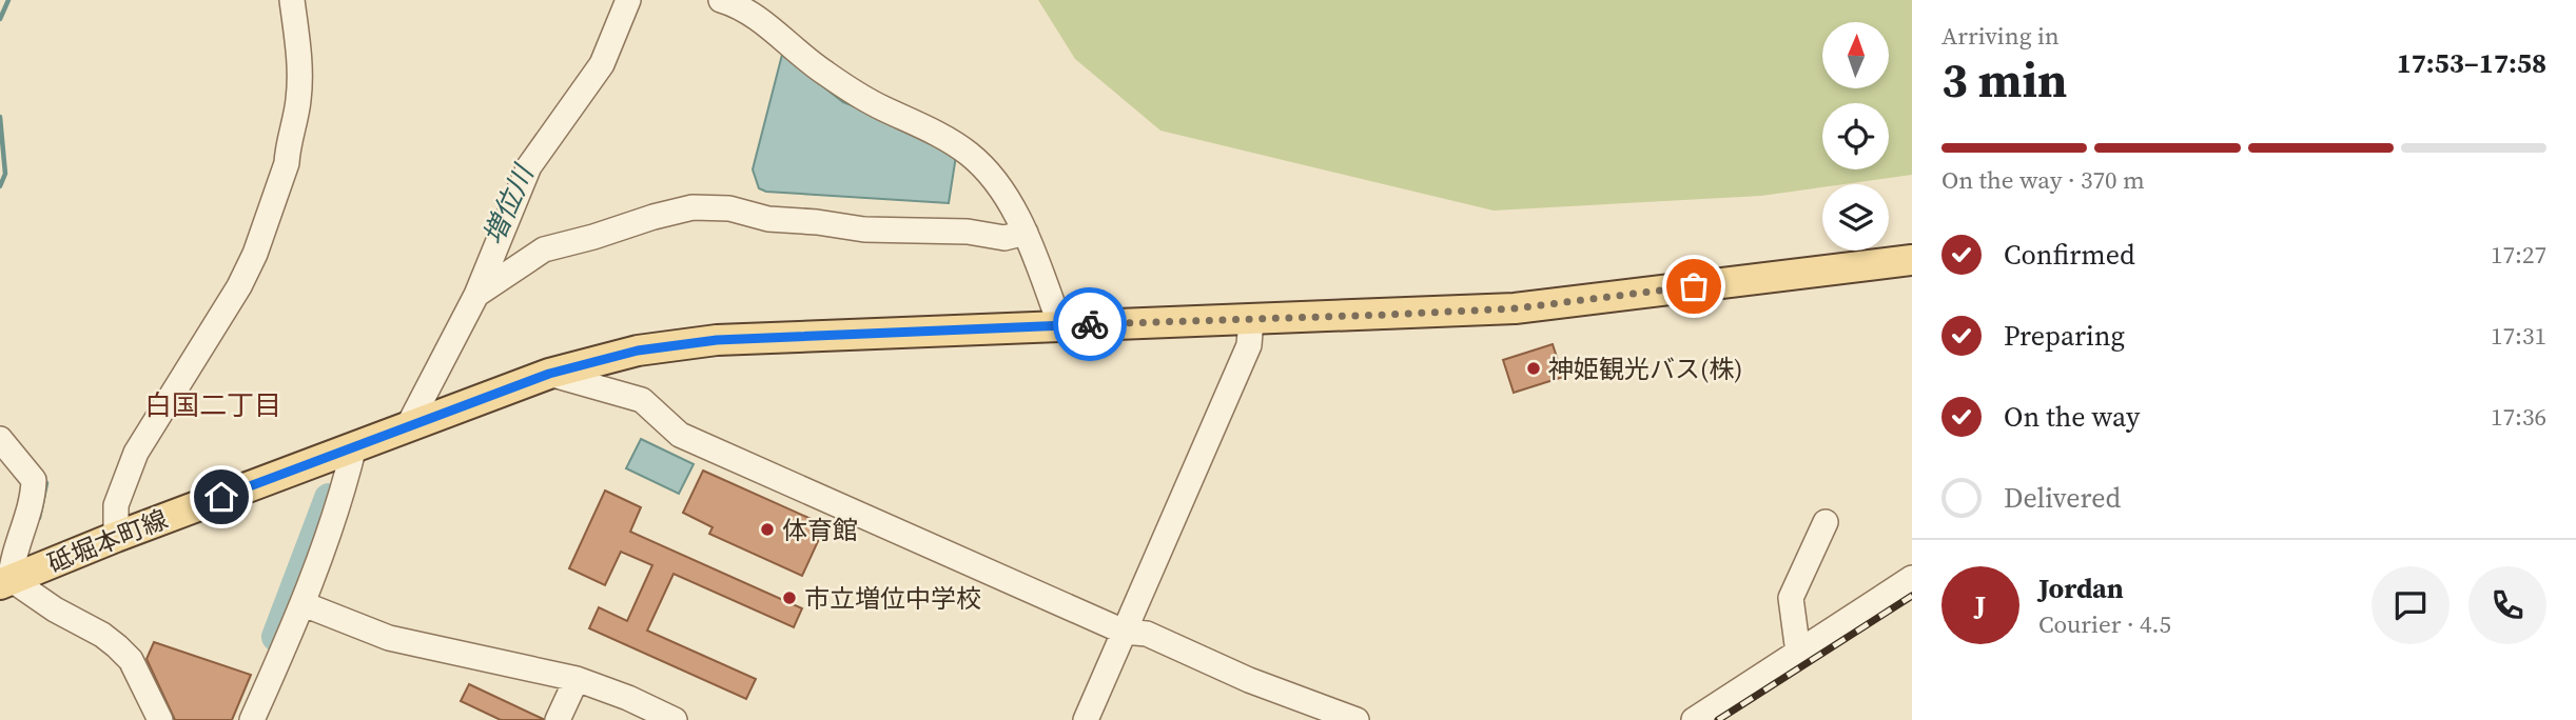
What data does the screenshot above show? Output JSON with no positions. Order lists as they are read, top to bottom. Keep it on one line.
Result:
{"streets":{"main road":["砥堀本町線"]},"districts":["白国二丁目"],"water":["増位川"],"places":["神姫観光バス(株)","体育館","市立増位中学校"],"north":"top","page":{"heading":["3 min","Arriving in","17:53–17:58"],"panel":["Jordan","Courier · 4.5"],"bar":"On the way · 370 m","list":[["Confirmed","17:27"],["Preparing","17:31"],["On the way","17:36"],"Delivered"],"round":"J"}}
